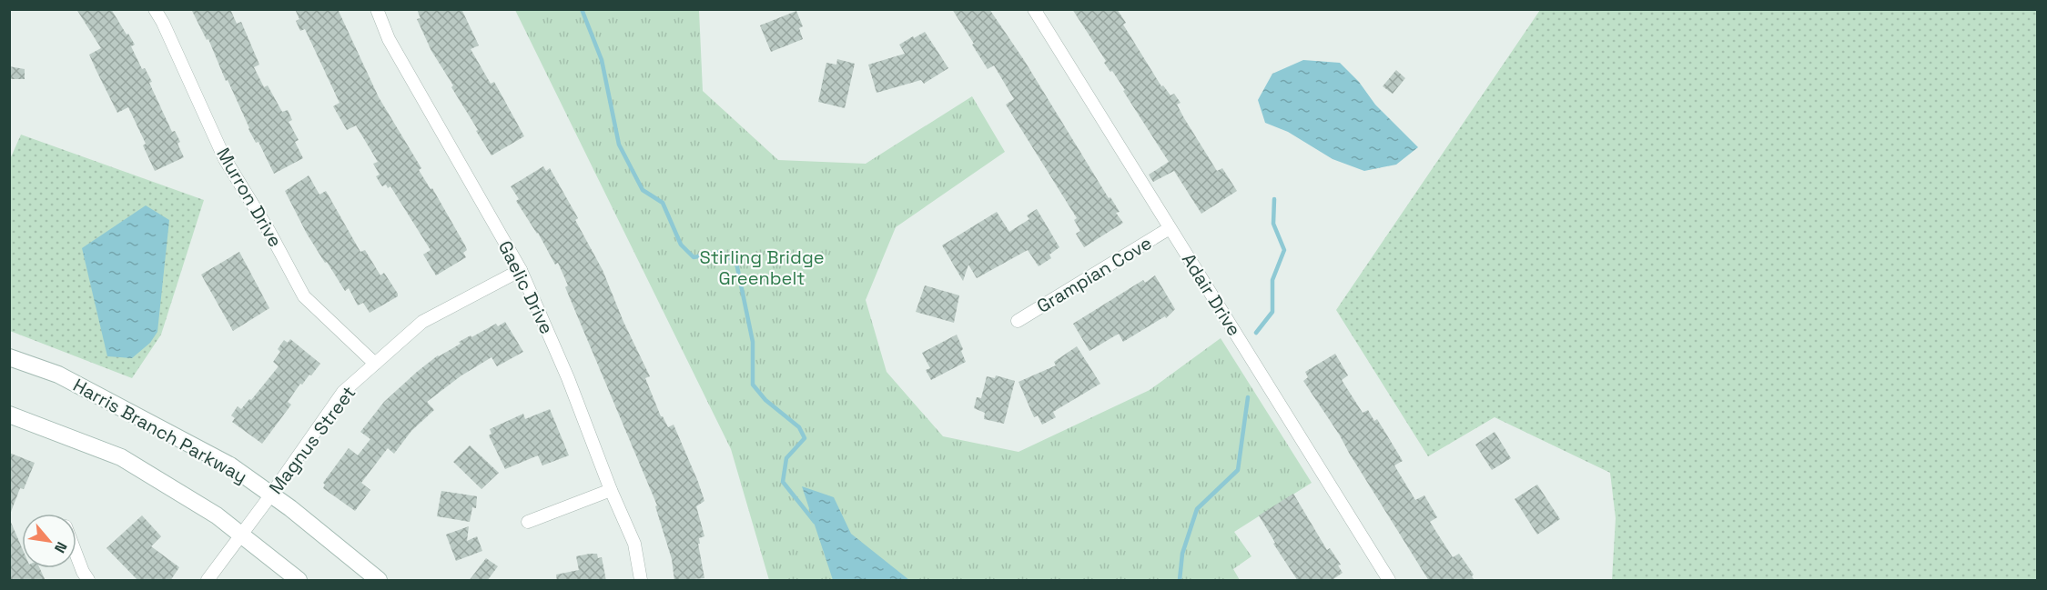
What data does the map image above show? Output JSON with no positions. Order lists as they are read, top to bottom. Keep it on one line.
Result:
{"streets":{"main road":["Harris Branch Parkway"],"street":["Murron Drive","Grampian Cove","Gaelic Drive","Adair Drive","Magnus Street"]},"crossings":[["Murron Drive","Magnus Street"],["Grampian Cove","Adair Drive"],["Gaelic Drive","Magnus Street"],["Harris Branch Parkway","Magnus Street"]],"parks":["Stirling Bridge Greenbelt"],"north":"bottom right"}
